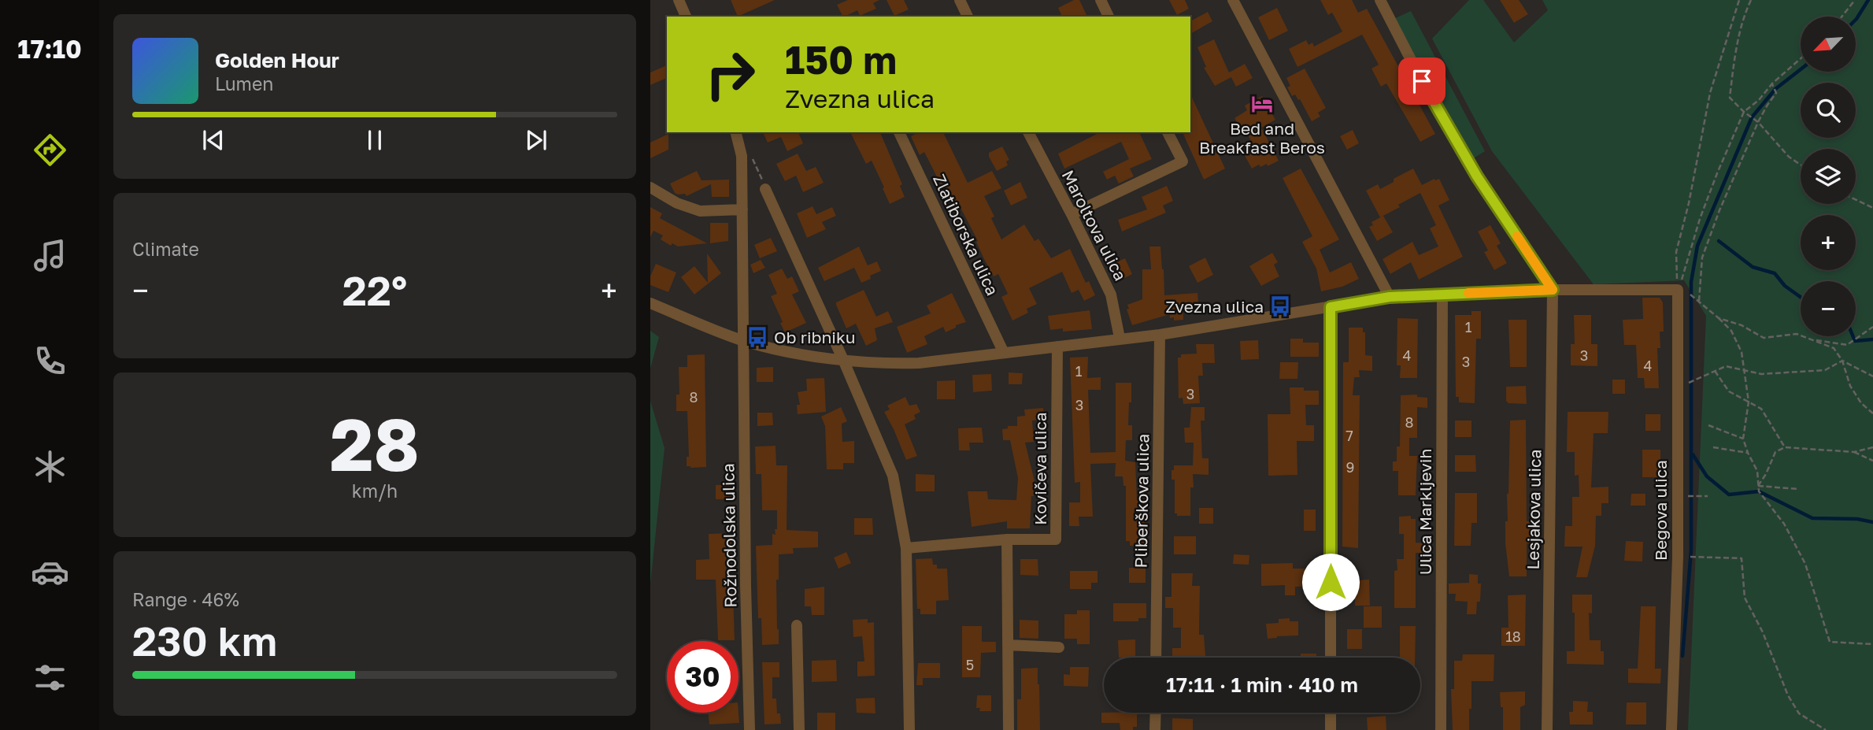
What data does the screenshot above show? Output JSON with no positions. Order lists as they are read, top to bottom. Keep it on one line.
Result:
{"streets":{"street":["Maroltova ulica","Zlatiborska ulica","Kovičeva ulica","Pliberškova ulica","Lesjakova ulica","Begova ulica","Ulica Markljevih","Rožnodolska ulica"]},"places":{"hotel":["Bed and Breakfast Beros"],"bus stop":["Zvezna ulica","Ob ribniku"]},"house_numbers":["1","4","3","3","4","1","3","8","3","8","7","9","18","5"],"north":"bottom left","page":{"tabs":"17:10","map_buttons":["+","−"],"turn":["150 m","Zvezna ulica"],"song":["Golden Hour","Lumen"],"tile":["Climate",["28","km/h"],["Range · 46%","230 km"]],"heat":["−","22°","+"],"limit":"30","trip":"17:11 · 1 min · 410 m"}}
